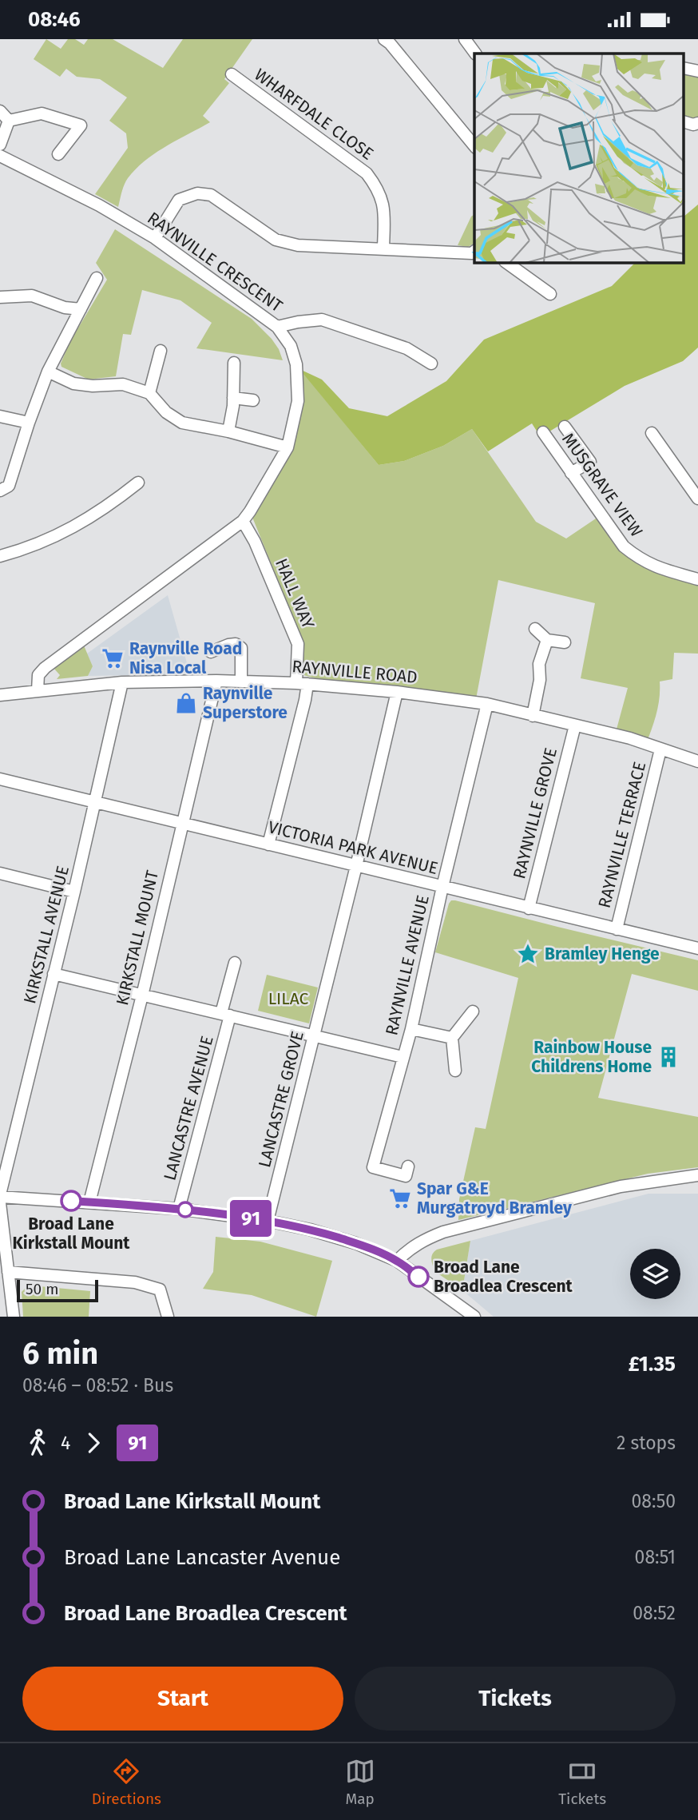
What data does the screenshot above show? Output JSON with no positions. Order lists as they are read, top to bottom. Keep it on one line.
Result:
{"streets":{"street":["WHARFDALE CLOSE","RAYNVILLE CRESCENT","MUSGRAVE VIEW","HALL WAY","RAYNVILLE ROAD","RAYNVILLE GROVE","RAYNVILLE TERRACE","VICTORIA PARK AVENUE","KIRKSTALL AVENUE","KIRKSTALL MOUNT","RAYNVILLE AVENUE","LANCASTRE GROVE","LANCASTRE AVENUE"]},"crossings":[["RAYNVILLE CRESCENT","HALL WAY"],["RAYNVILLE CRESCENT","RAYNVILLE ROAD"],["HALL WAY","RAYNVILLE ROAD"],["RAYNVILLE ROAD","RAYNVILLE GROVE"],["RAYNVILLE ROAD","RAYNVILLE TERRACE"],["RAYNVILLE ROAD","KIRKSTALL AVENUE"],["RAYNVILLE ROAD","KIRKSTALL MOUNT"],["RAYNVILLE ROAD","RAYNVILLE AVENUE"],["RAYNVILLE ROAD","LANCASTRE GROVE"],["RAYNVILLE GROVE","VICTORIA PARK AVENUE"],["RAYNVILLE TERRACE","VICTORIA PARK AVENUE"],["VICTORIA PARK AVENUE","KIRKSTALL AVENUE"],["VICTORIA PARK AVENUE","KIRKSTALL MOUNT"],["VICTORIA PARK AVENUE","RAYNVILLE AVENUE"],["VICTORIA PARK AVENUE","LANCASTRE GROVE"]],"parks":["LILAC"],"places":{"supermarket":["Raynville Road Nisa Local","Spar G&E Murgatroyd Bramley"],"shop":["Raynville Superstore"],"place":["Bramley Henge"],"building":["Rainbow House Childrens Home"],"other":["Broad Lane Kirkstall Mount","Broad Lane Broadlea Crescent"]},"lines":["bus line 91"],"scale_bar":"50 m","page":{"status":"08:46","on_map":"91","scale":"50 m","heading":["6 min","08:46 – 08:52 · Bus","£1.35"],"legs":["4","91","2 stops"],"list":[{"name":"Broad Lane Kirkstall Mount","value":"08:50"},{"name":"Broad Lane Lancaster Avenue","value":"08:51"},{"name":"Broad Lane Broadlea Crescent","value":"08:52"}],"buttons":["Start","Tickets"],"tabs":["Directions","Map","Tickets"]}}
